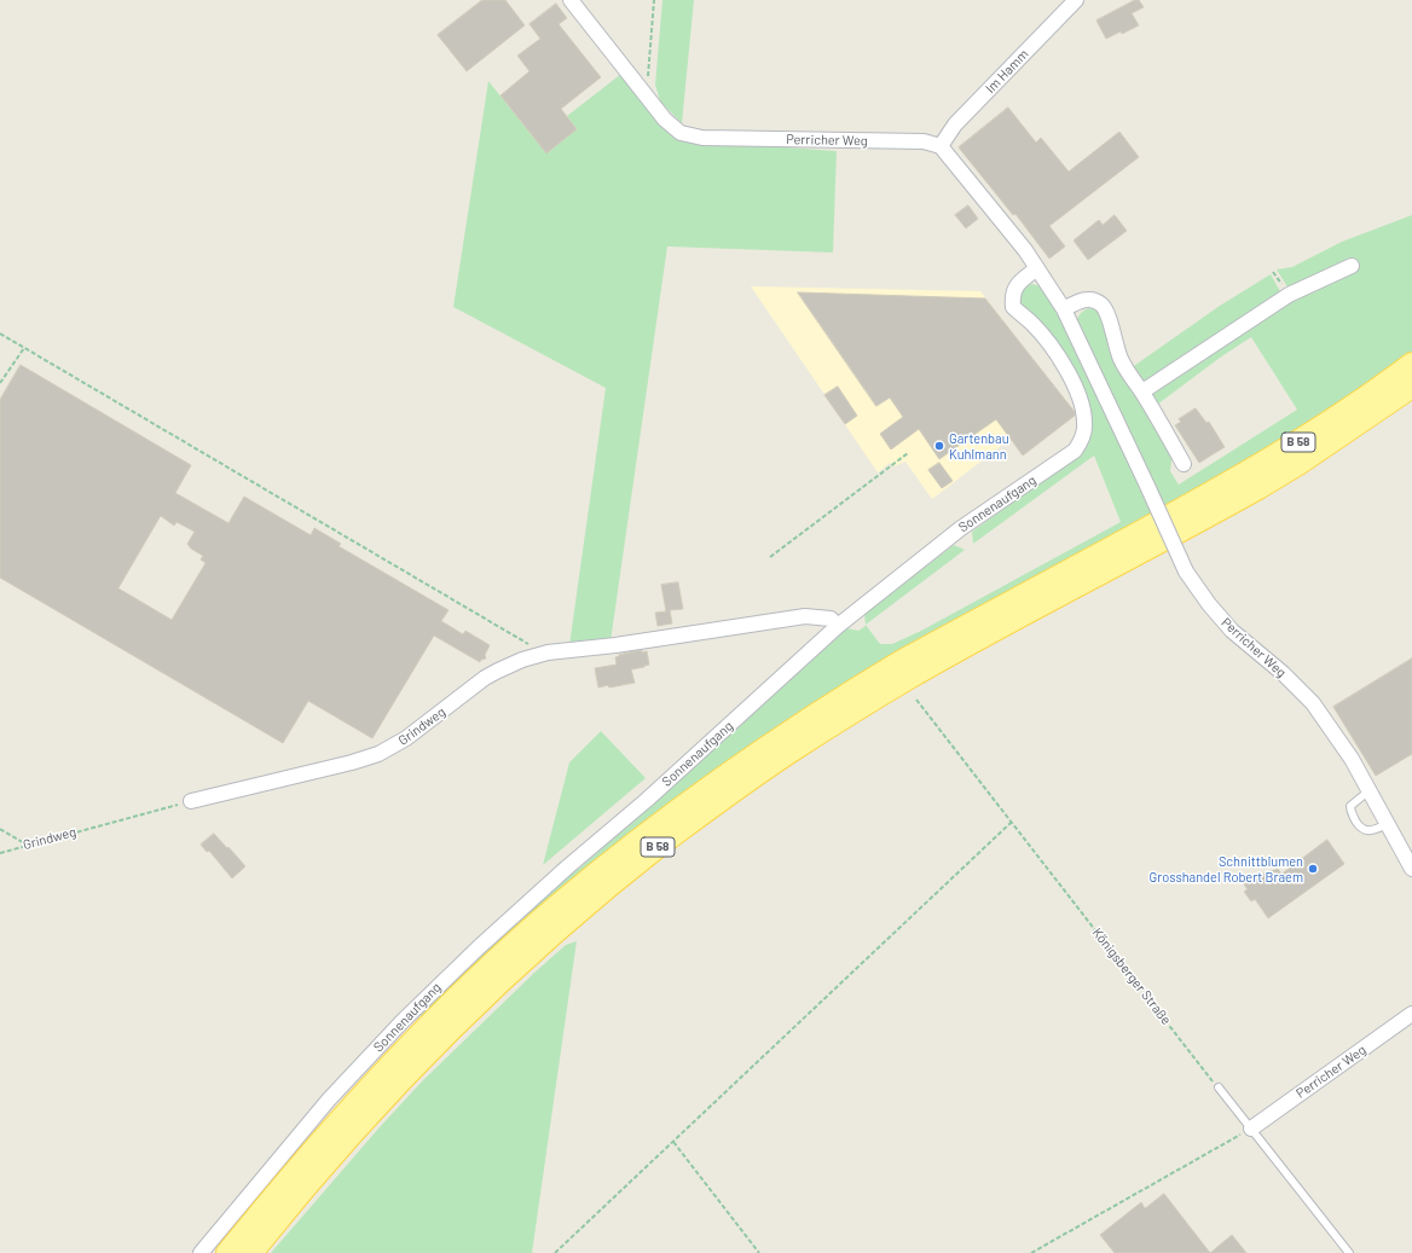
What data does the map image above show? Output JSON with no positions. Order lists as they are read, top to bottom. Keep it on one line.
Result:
{"streets":{"main road":["B 58"],"street":["Im Hamm","Perricher Weg","Sonnenaufgang","Grindweg"],"path":["Königsberger Straße"]},"crossings":[["Im Hamm","Perricher Weg"],["Perricher Weg","Sonnenaufgang"],["Sonnenaufgang","Grindweg"]],"places":["Gartenbau Kuhlmann","Schnittblumen Grosshandel Robert Braem"]}
